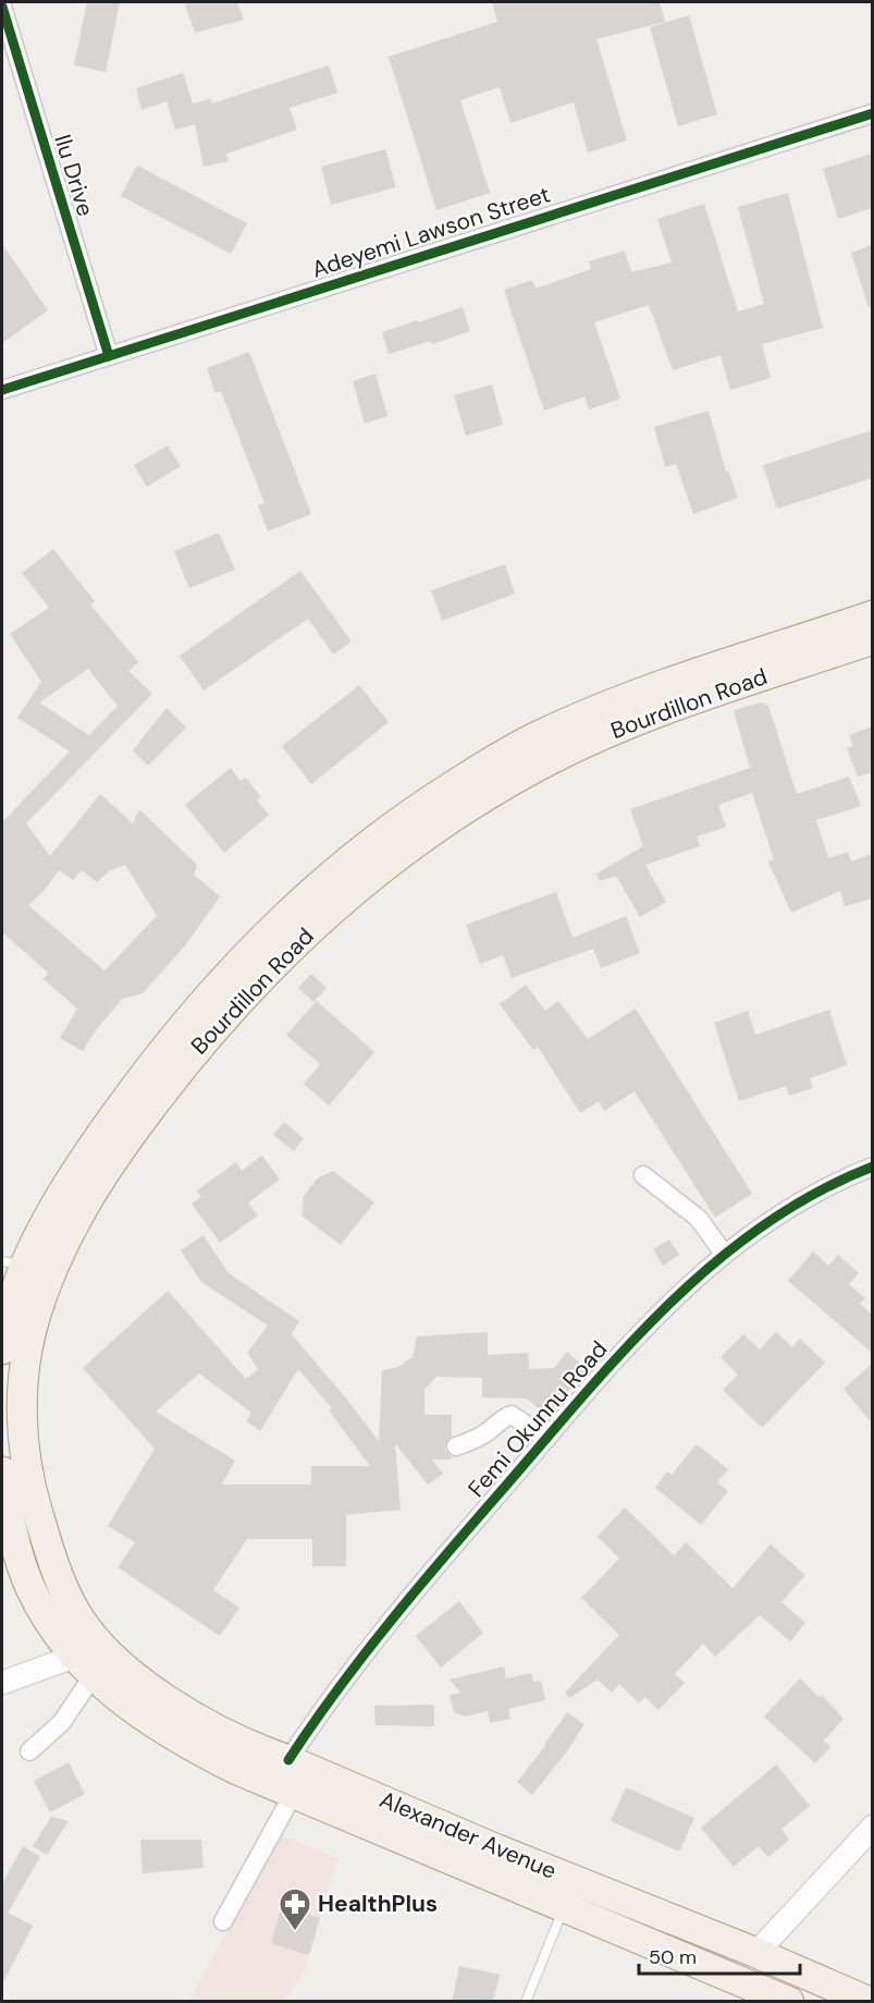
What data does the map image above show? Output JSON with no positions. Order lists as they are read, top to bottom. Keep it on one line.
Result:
{"streets":{"main road":["Bourdillon Road","Alexander Avenue"],"street":["Ilu Drive","Adeyemi Lawson Street","Femi Okunnu Road"]},"crossings":[["Ilu Drive","Adeyemi Lawson Street"],["Bourdillon Road","Alexander Avenue"],["Femi Okunnu Road","Alexander Avenue"]],"places":{"pharmacy":["HealthPlus"]},"scale_bar":"50 m"}
